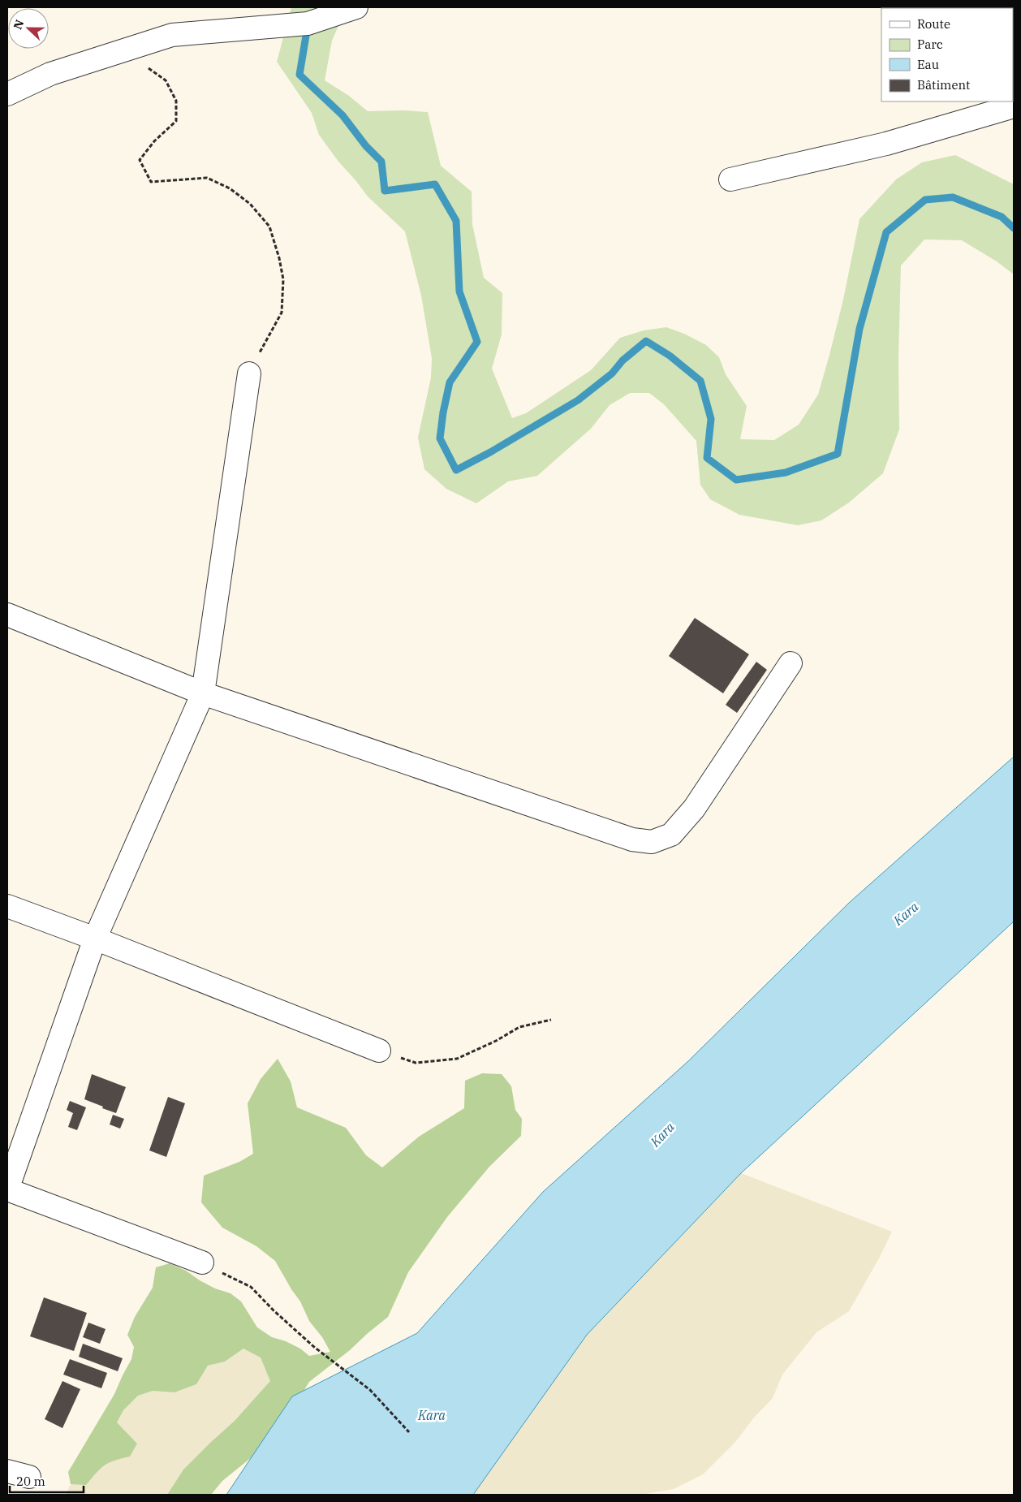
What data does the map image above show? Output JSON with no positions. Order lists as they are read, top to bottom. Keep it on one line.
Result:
{"water":["Kara"],"legend":["Route","Parc","Eau","Bâtiment"],"scale_bar":"20 m","north":"left"}
